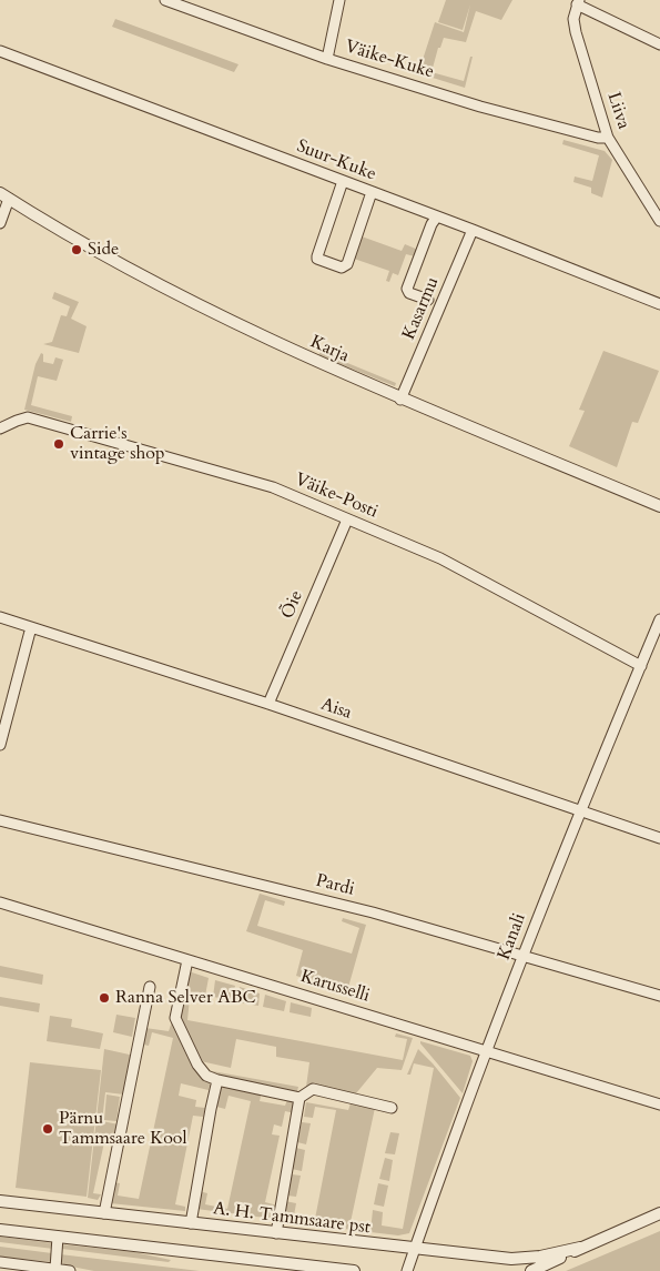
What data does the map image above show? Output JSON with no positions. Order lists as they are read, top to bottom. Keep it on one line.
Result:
{"streets":{"street":["Väike-Kuke","Liiva","Suur-Kuke","Kasarmu","Karja","Väike-Posti","Õie","Aisa","Pardi","Kanali","Karusselli","A. H. Tammsaare pst"]},"crossings":[["Väike-Kuke","Liiva"],["Suur-Kuke","Kasarmu"],["Kasarmu","Karja"],["Väike-Posti","Õie"],["Väike-Posti","Kanali"],["Õie","Aisa"],["Aisa","Kanali"],["Pardi","Kanali"],["Kanali","Karusselli"],["Kanali","A. H. Tammsaare pst"]],"places":["Side","Carrie's vintage shop","Ranna Selver ABC","Pärnu Tammsaare Kool"]}
